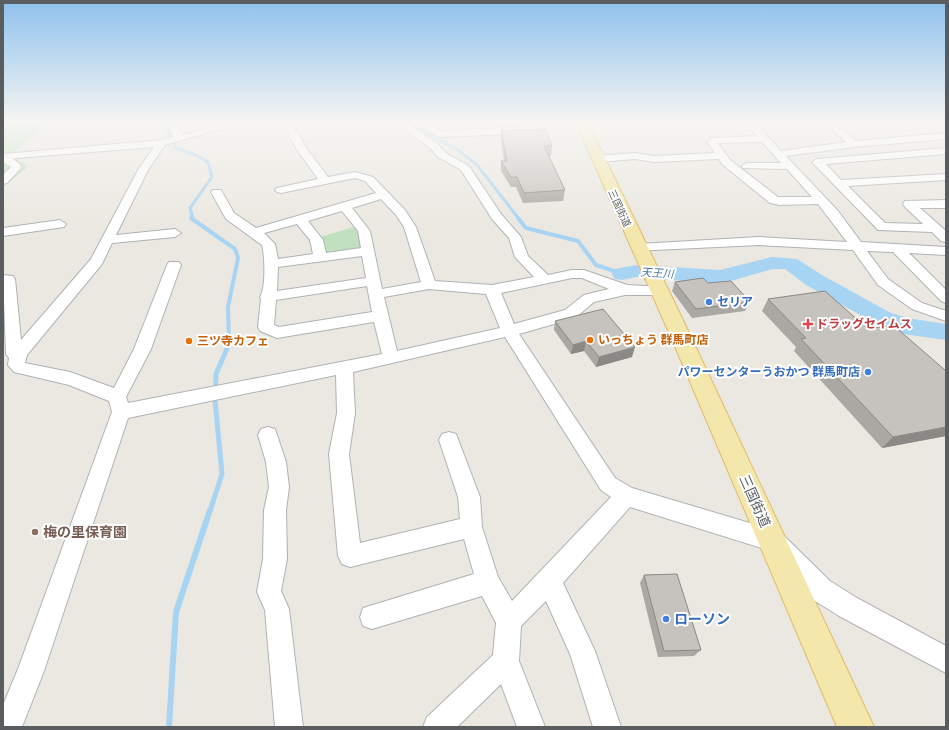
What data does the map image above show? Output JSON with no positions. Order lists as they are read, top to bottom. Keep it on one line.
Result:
{"streets":{"main road":["三国街道"]},"water":["天王川"],"places":{"other":["セリア","いっちょう 群馬町店","三ツ寺カフェ","パワーセンターうおかつ 群馬町店","梅の里保育園","ローソン"],"health":["ドラッグセイムス"]}}
